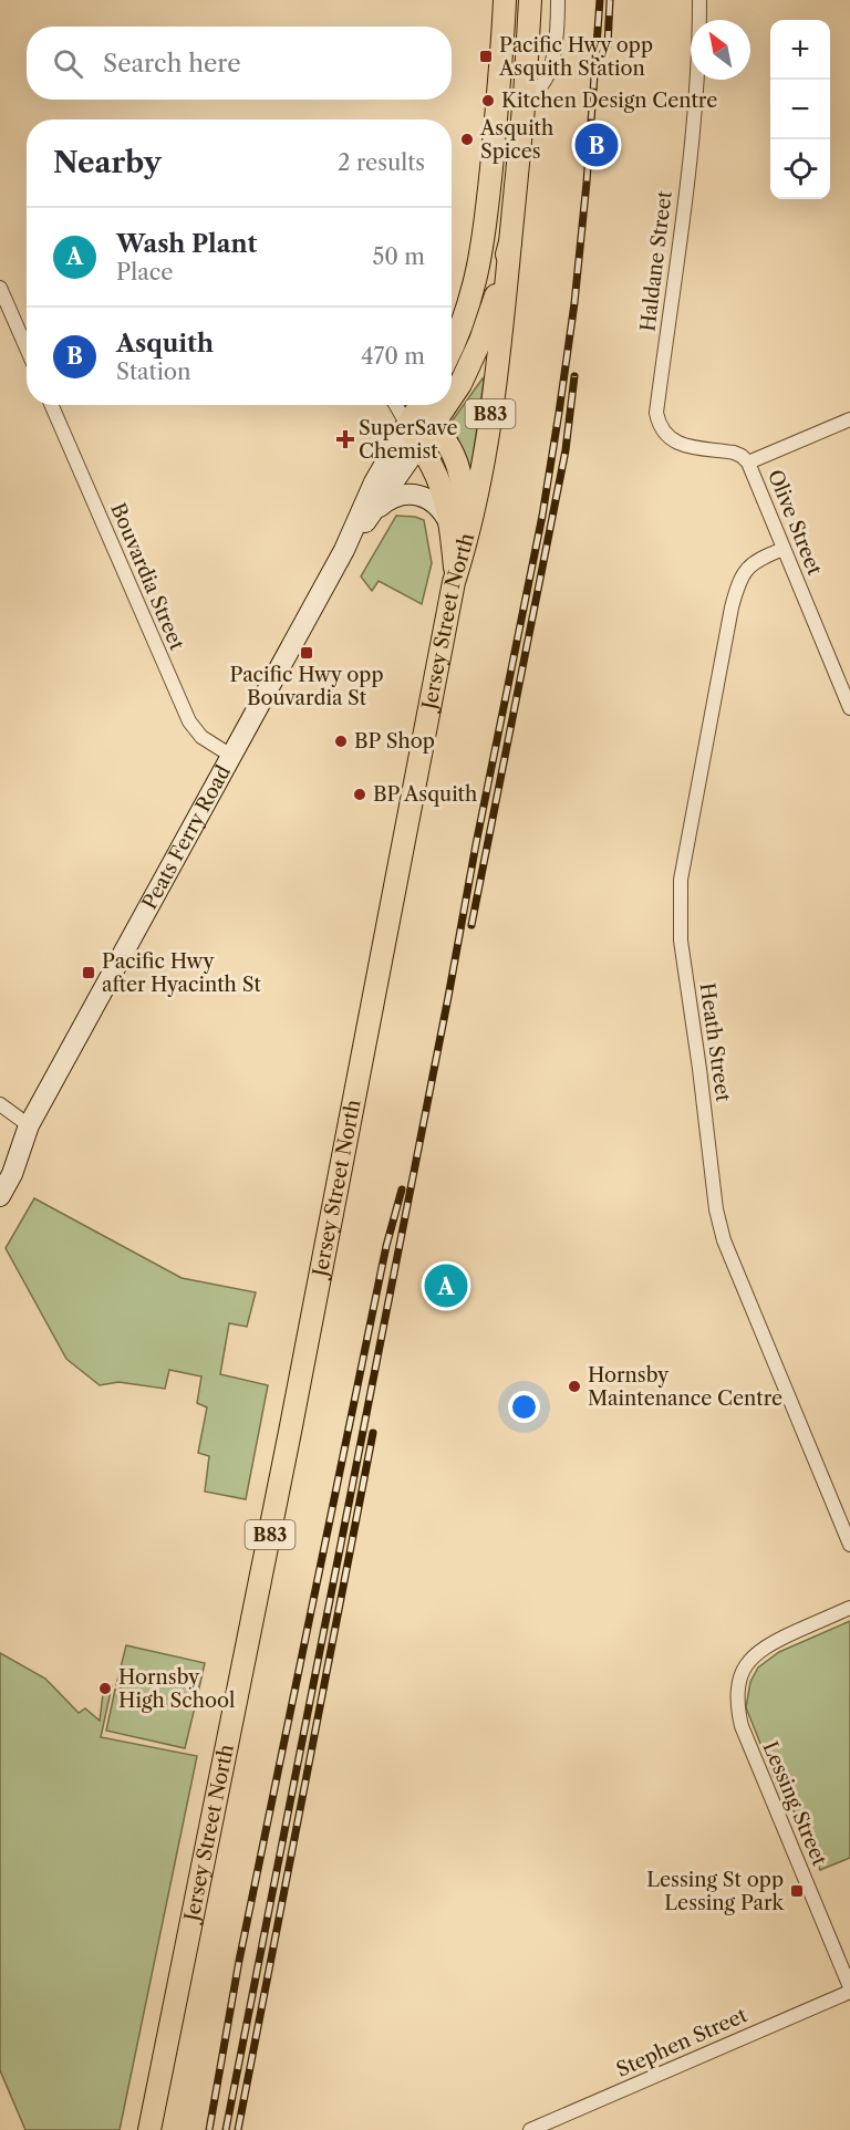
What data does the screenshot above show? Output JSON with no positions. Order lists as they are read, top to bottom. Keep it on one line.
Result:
{"streets":{"main road":["B83","Jersey Street North","Peats Ferry Road"],"street":["Haldane Street","Olive Street","Bouvardia Street","Heath Street","Lessing Street","Stephen Street"]},"crossings":[["Haldane Street","Olive Street"],["B83","Jersey Street North"],["B83","Peats Ferry Road"],["Olive Street","Heath Street"],["Bouvardia Street","Peats Ferry Road"]],"places":{"transit":["Pacific Hwy opp Asquith Station","Pacific Hwy opp Bouvardia St","Pacific Hwy after Hyacinth St","Lessing St opp Lessing Park"],"other":["Kitchen Design Centre","Asquith Spices","BP Shop","BP Asquith","Hornsby Maintenance Centre","Hornsby High School"],"health":["SuperSave Chemist"]},"north":"top left","page":{"map_buttons":["+","−"],"search":"Search here","heading":["Nearby","2 results"],"pins":["B","A"],"list":[{"mark":"A","name":"Wash Plant","note":"Place","value":"50 m"},{"mark":"B","name":"Asquith","note":"Station","value":"470 m"}]}}
